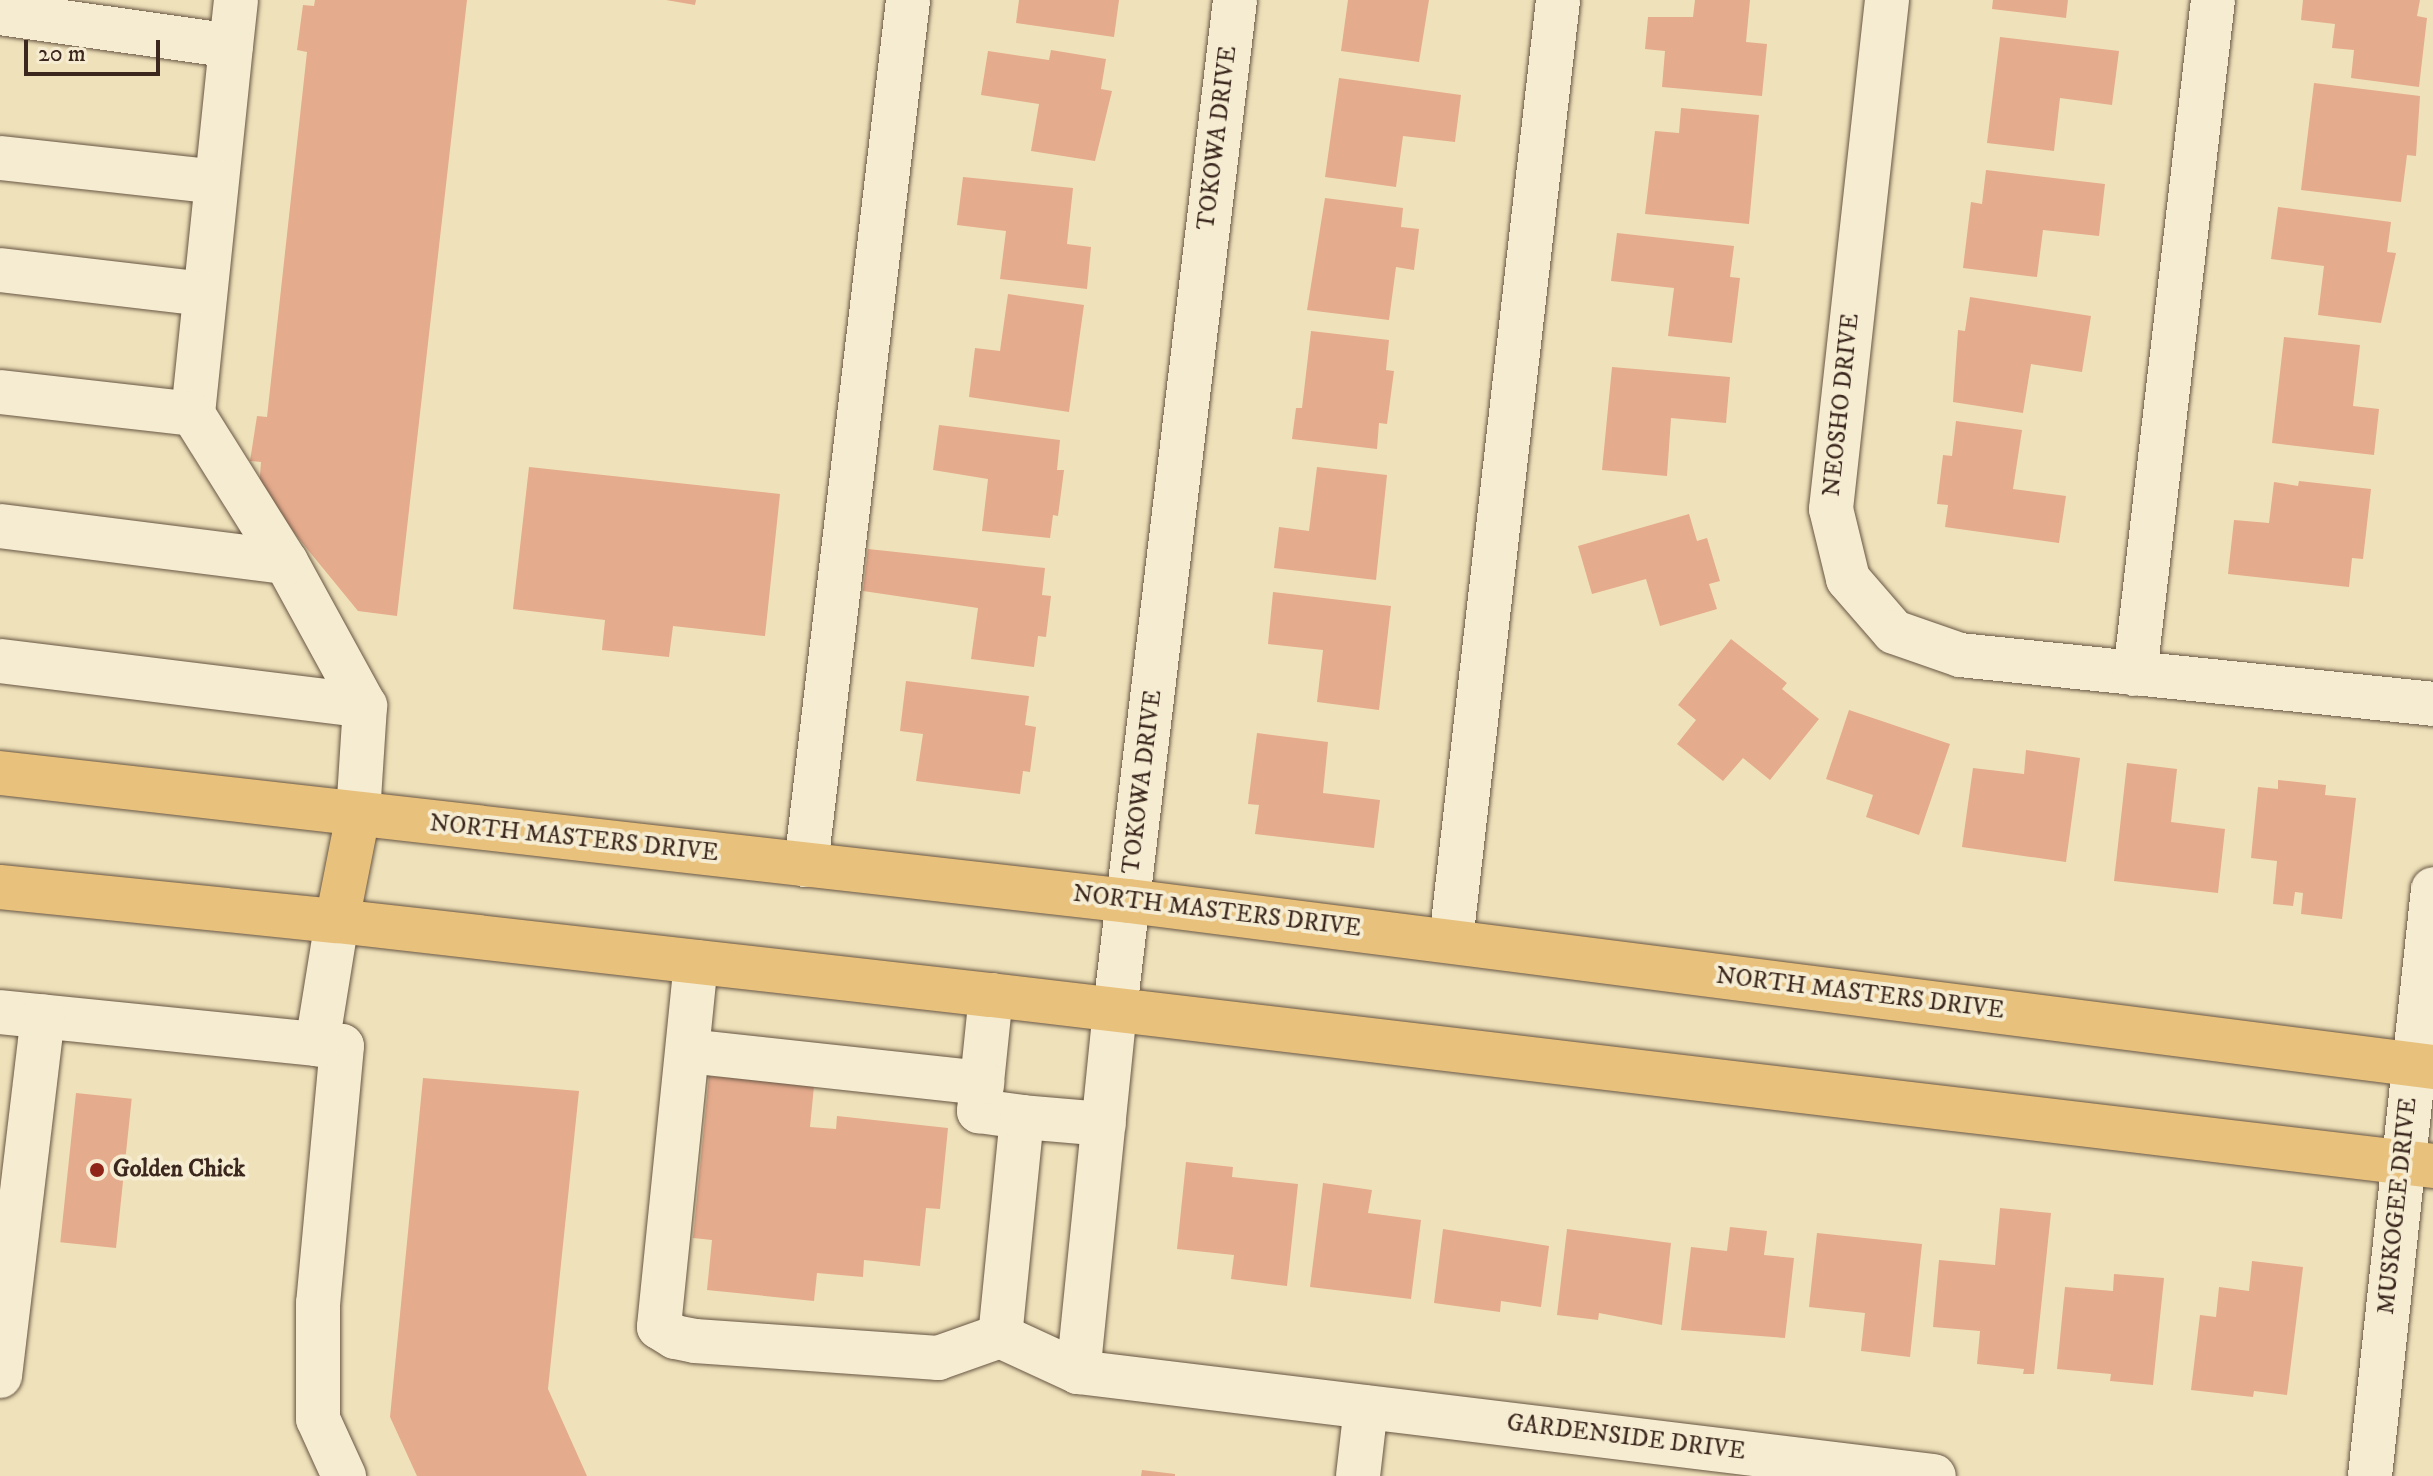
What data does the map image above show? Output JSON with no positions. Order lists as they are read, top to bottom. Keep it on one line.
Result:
{"streets":{"main road":["NORTH MASTERS DRIVE"],"street":["TOKOWA DRIVE","NEOSHO DRIVE","MUSKOGEE DRIVE","GARDENSIDE DRIVE"]},"crossings":[["TOKOWA DRIVE","NORTH MASTERS DRIVE"],["NORTH MASTERS DRIVE","MUSKOGEE DRIVE"]],"places":["Golden Chick"],"scale_bar":"20 m"}
